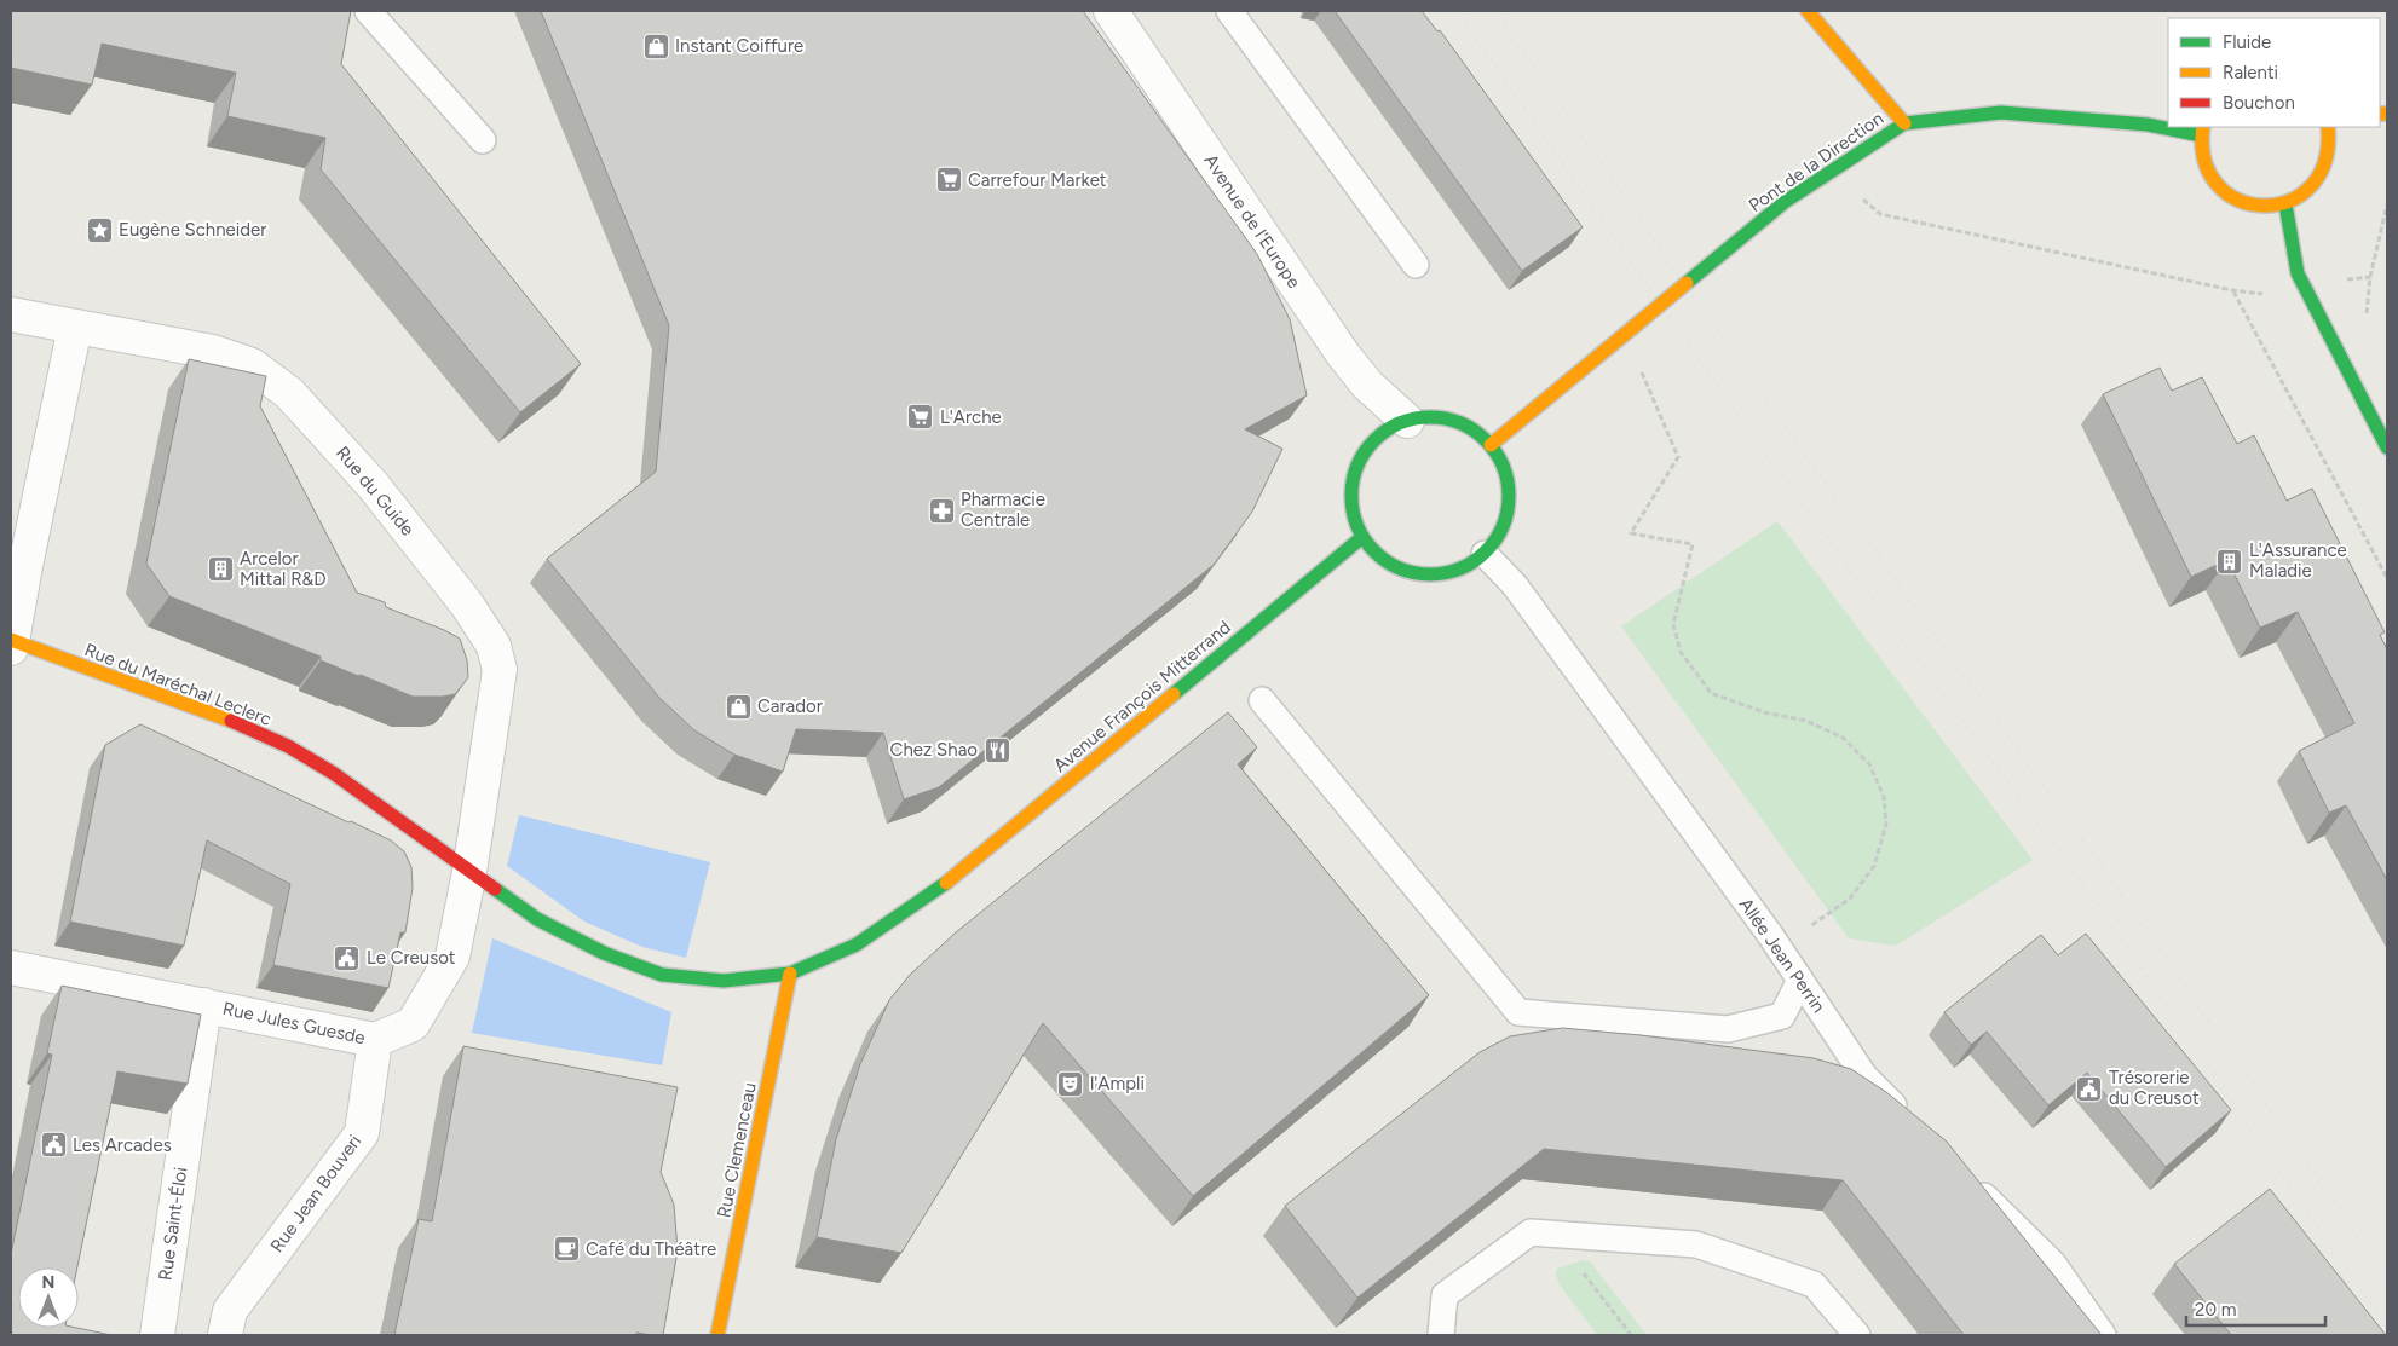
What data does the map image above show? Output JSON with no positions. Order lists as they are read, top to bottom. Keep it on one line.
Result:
{"streets":{"main road":["Pont de la Direction","Rue du Maréchal Leclerc","Avenue François Mitterrand","Rue Clemenceau"],"street":["Avenue de l'Europe","Rue du Guide","Rue Jules Guesde","Rue Jean Bouveri","Rue Saint-Éloi"],"lane":["Allée Jean Perrin"]},"crossings":[["Pont de la Direction","Avenue de l'Europe"],["Pont de la Direction","Avenue François Mitterrand"],["Pont de la Direction","Allée Jean Perrin"],["Avenue de l'Europe","Avenue François Mitterrand"],["Avenue de l'Europe","Allée Jean Perrin"],["Rue du Guide","Rue du Maréchal Leclerc"],["Rue du Guide","Rue Jules Guesde"],["Rue du Maréchal Leclerc","Avenue François Mitterrand"],["Rue du Maréchal Leclerc","Rue Jules Guesde"],["Rue du Maréchal Leclerc","Rue Clemenceau"],["Avenue François Mitterrand","Allée Jean Perrin"],["Avenue François Mitterrand","Rue Clemenceau"],["Rue Jules Guesde","Rue Jean Bouveri"],["Rue Jules Guesde","Rue Saint-Éloi"]],"places":{"shop":["Instant Coiffure","Carador"],"supermarket":["Carrefour Market","L'Arche"],"place":["Eugène Schneider"],"pharmacy":["Pharmacie Centrale"],"building":["L'Assurance Maladie","Arcelor Mittal R&D"],"restaurant":["Chez Shao"],"public building":["Le Creusot","Trésorerie du Creusot","Les Arcades"],"theatre":["l'Ampli"],"cafe":["Café du Théâtre"]},"legend":["Fluide","Ralenti","Bouchon"],"scale_bar":"20 m","north":"top"}
